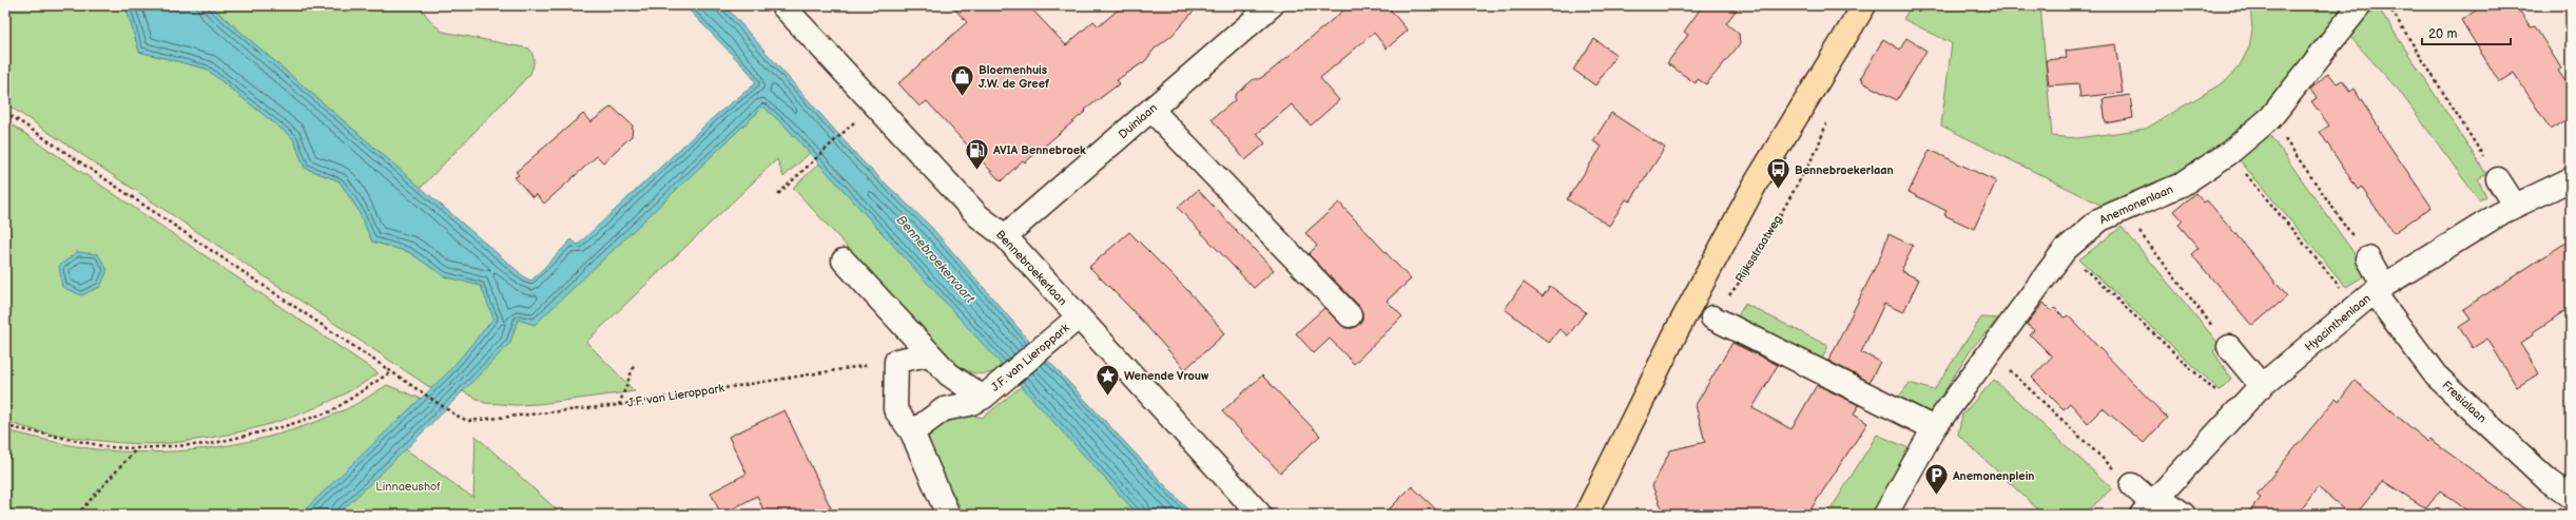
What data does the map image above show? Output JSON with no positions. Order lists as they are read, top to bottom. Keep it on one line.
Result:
{"streets":{"street":["Duinlaan","Anemonenlaan","Bennebroekerlaan","Hyacinthenlaan","J.F. van Lieroppark","Fresialaan"],"path":["Rijksstraatweg"]},"crossings":[["Duinlaan","Bennebroekerlaan"],["Bennebroekerlaan","J.F. van Lieroppark"],["Hyacinthenlaan","Fresialaan"]],"water":["Bennebroekervaart"],"parks":["Linnaeushof"],"places":{"shop":["Bloemenhuis J.W. de Greef"],"fuel station":["AVIA Bennebroek"],"bus stop":["Bennebroekerlaan"],"place":["Wenende Vrouw"],"parking":["Anemonenplein"]},"scale_bar":"20 m"}
